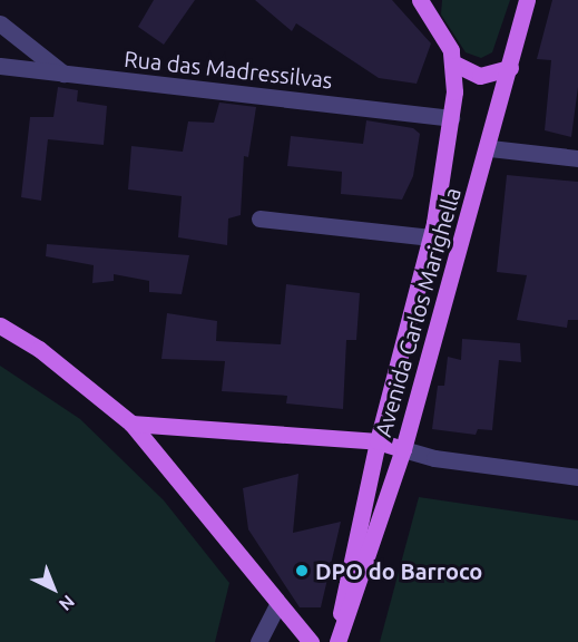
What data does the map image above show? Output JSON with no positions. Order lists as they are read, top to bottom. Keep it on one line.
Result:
{"streets":{"main road":["Avenida Carlos Marighella"],"street":["Rua das Madressilvas"]},"crossings":[["Rua das Madressilvas","Avenida Carlos Marighella"]],"places":["DPO do Barroco"],"north":"bottom right"}
